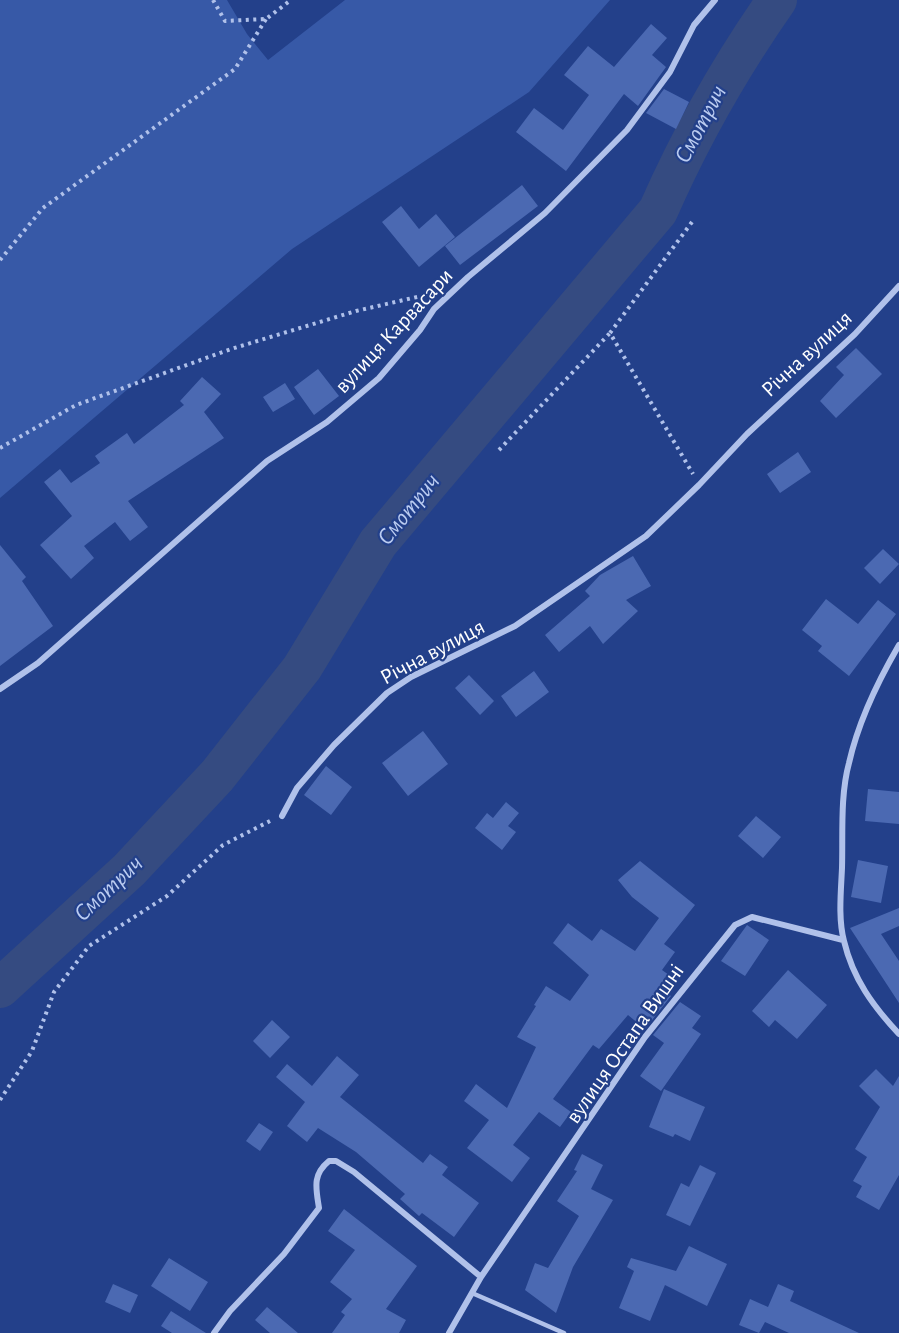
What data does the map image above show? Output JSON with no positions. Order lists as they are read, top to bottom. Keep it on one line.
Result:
{"streets":{"street":["вулиця Карвасари","Річна вулиця","вулиця Остапа Вишні"]},"water":["Смотрич"]}
